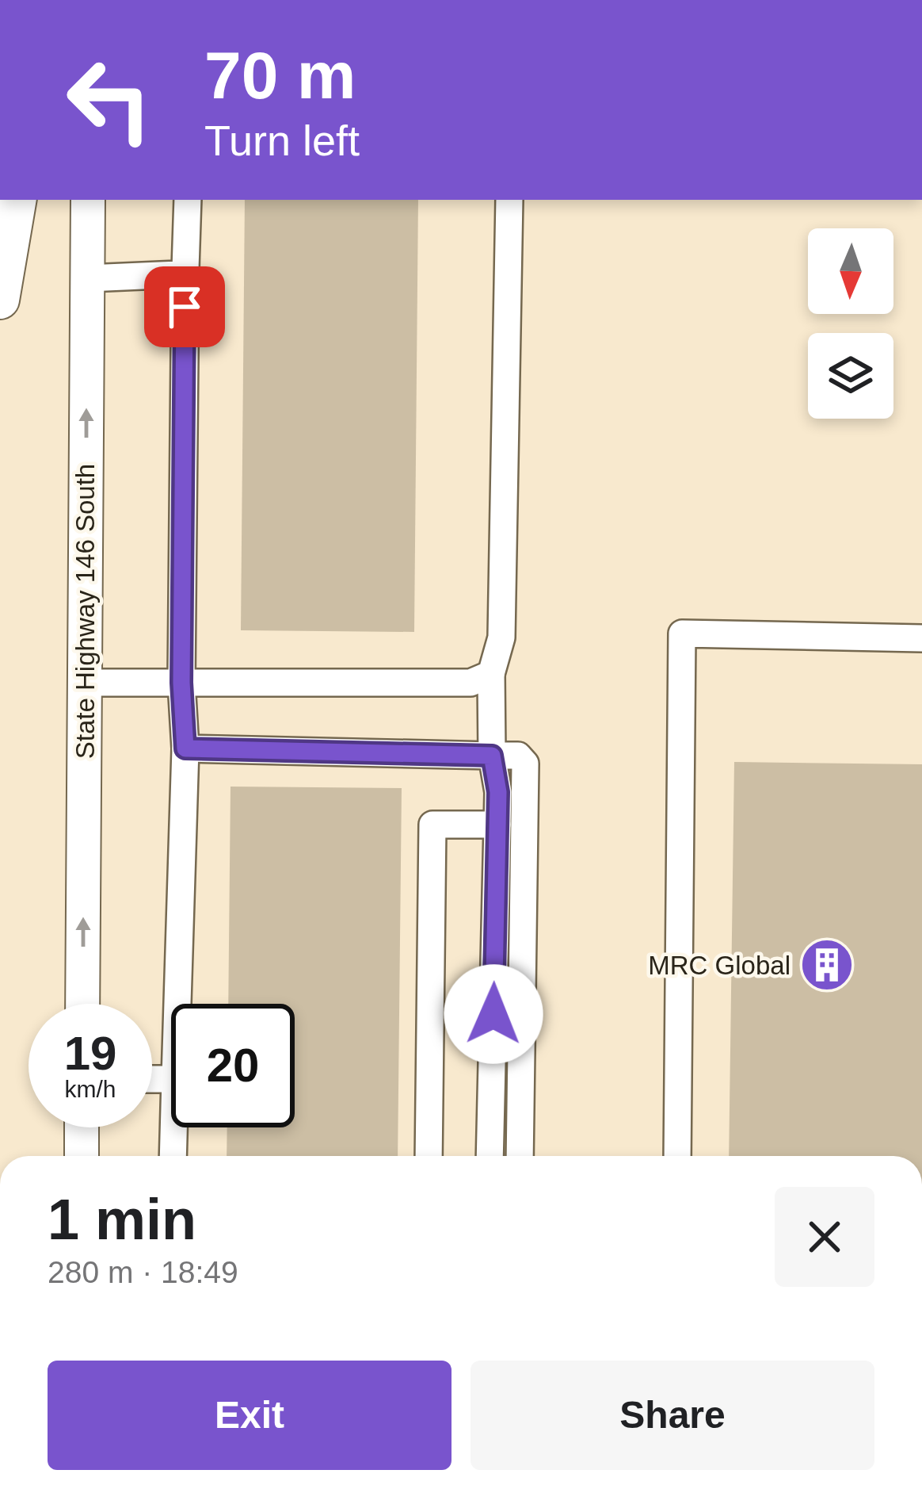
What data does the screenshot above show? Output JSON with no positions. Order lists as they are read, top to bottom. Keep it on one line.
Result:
{"streets":{"main road":["State Highway 146 South"]},"one_way":["State Highway 146 South"],"places":{"building":["MRC Global"]},"north":"bottom","page":{"turn":["70 m","Turn left"],"speed":"19 km/h","limit":"20","heading":["1 min","280 m · 18:49"],"buttons":["Exit","Share"]}}
